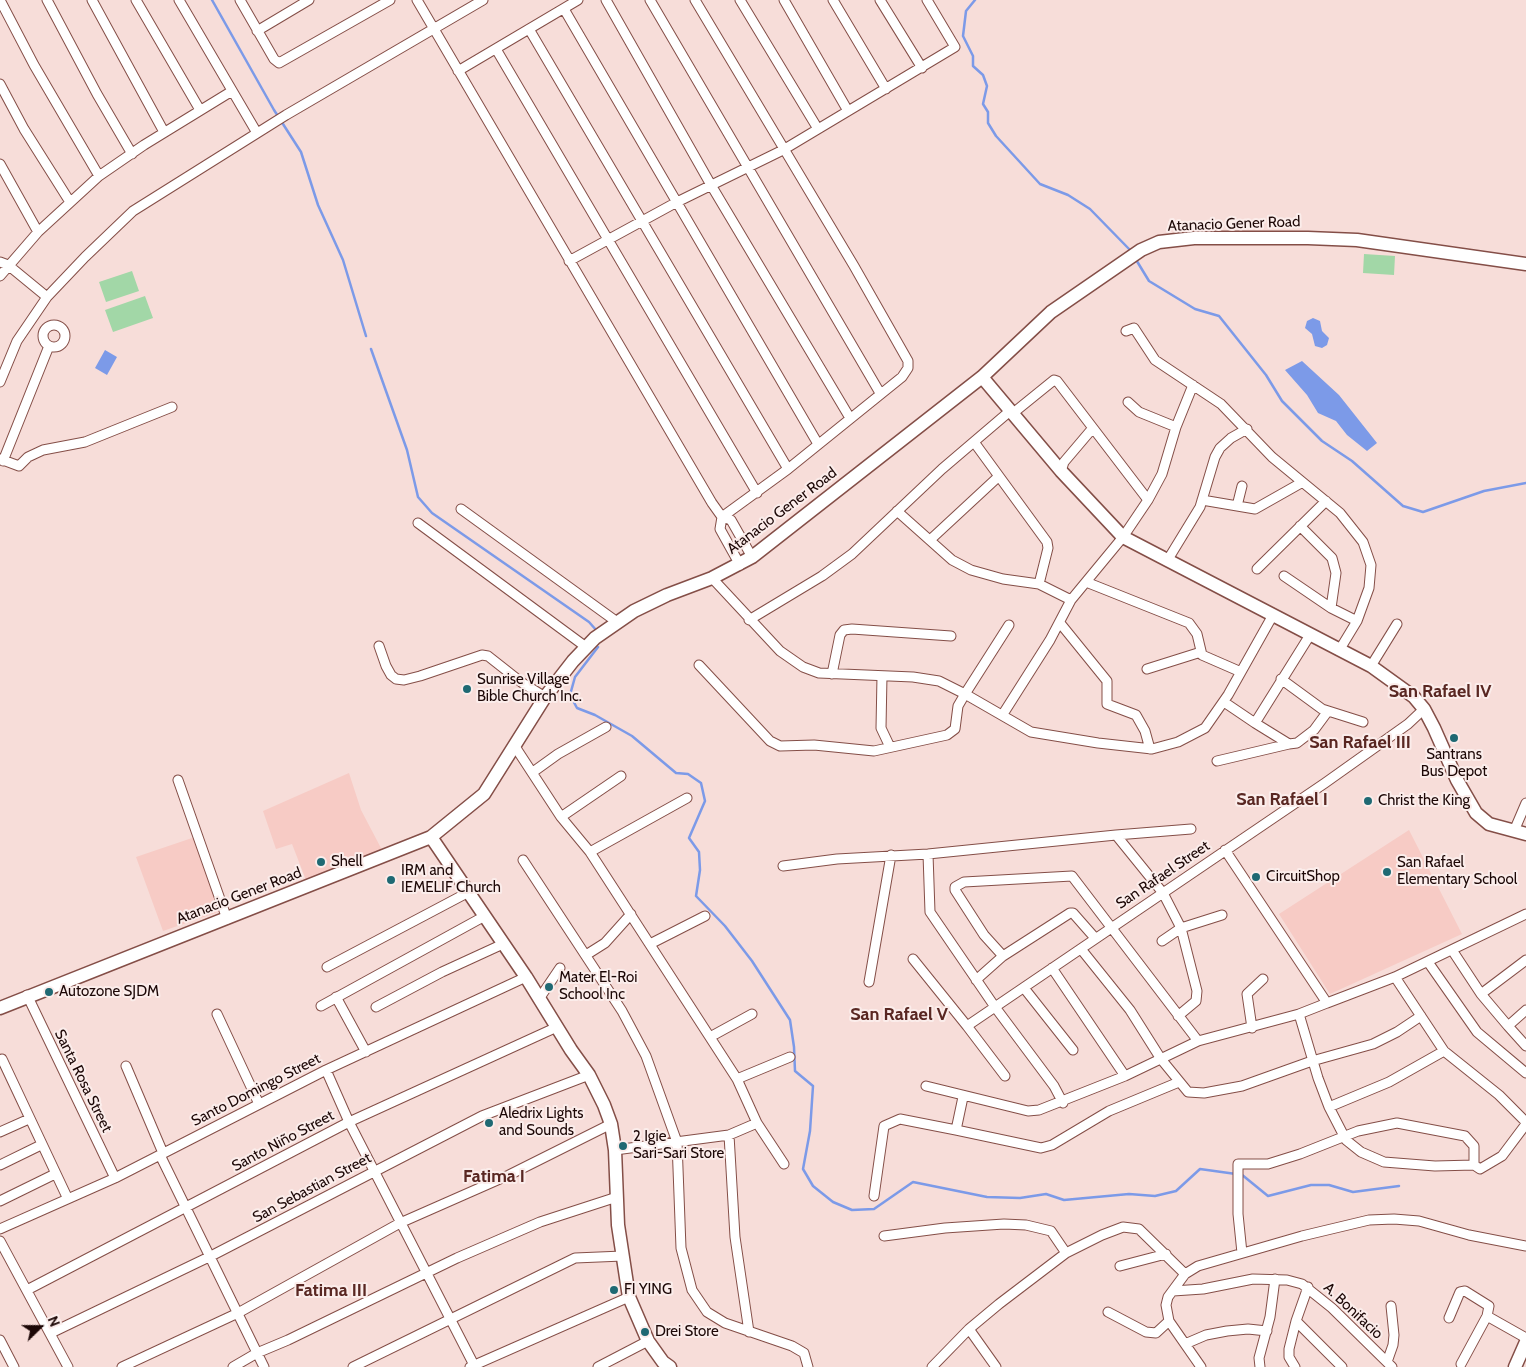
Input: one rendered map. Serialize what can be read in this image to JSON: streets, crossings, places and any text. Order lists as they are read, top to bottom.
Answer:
{
  "streets": {
    "main road": ["Atanacio Gener Road"],
    "street": [
      "San Rafael Street",
      "Santa Rosa Street",
      "Santo Domingo Street",
      "Santo Niño Street",
      "San Sebastian Street",
      "A. Bonifacio"
    ]
  },
  "crossings": [
    ["Atanacio Gener Road", "Santa Rosa Street"],
    ["Santa Rosa Street", "Santo Domingo Street"]
  ],
  "districts": [
    "San Rafael IV",
    "San Rafael III",
    "San Rafael I",
    "San Rafael V",
    "Fatima I",
    "Fatima III"
  ],
  "places": [
    "Sunrise Village Bible Church Inc.",
    "Santrans Bus Depot",
    "Christ the King",
    "Shell",
    "San Rafael Elementary School",
    "CircuitShop",
    "IRM and IEMELIF Church",
    "Mater El-Roi School Inc",
    "Autozone SJDM",
    "Aledrix Lights and Sounds",
    "2 Igie Sari-Sari Store",
    "FI YING",
    "Drei Store"
  ],
  "north": "right"
}
